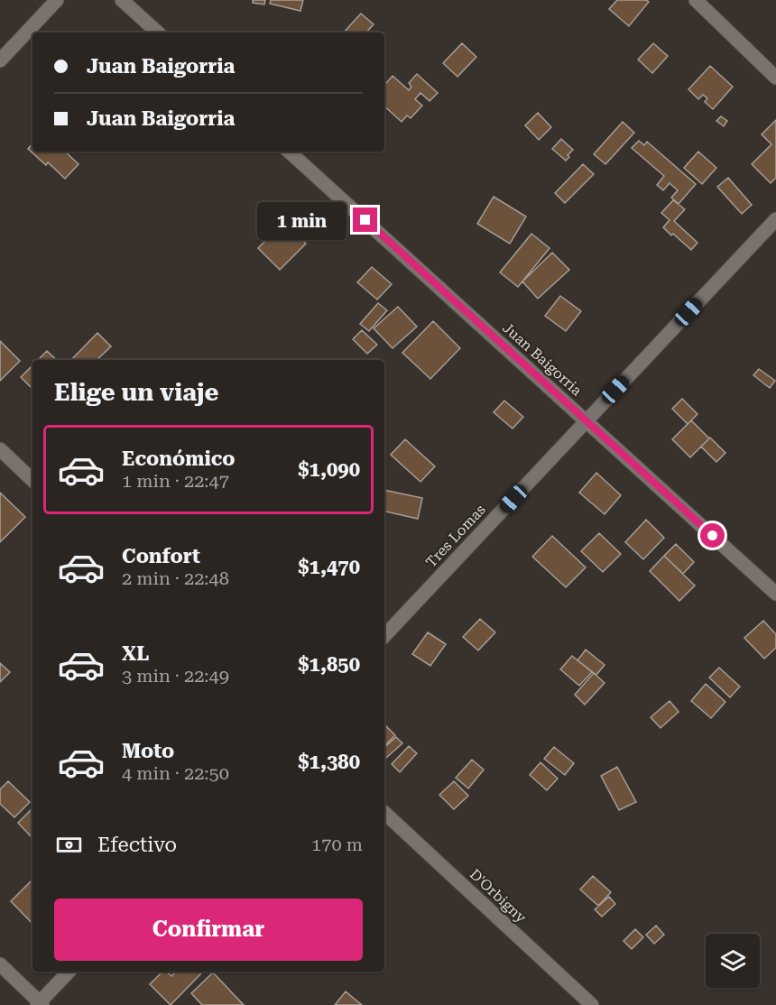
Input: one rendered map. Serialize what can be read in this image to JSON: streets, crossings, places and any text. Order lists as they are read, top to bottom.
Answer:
{
  "streets": {
    "street": ["Juan Baigorria", "Tres Lomas", "D'Orbigny"]
  },
  "crossings": [
    ["Juan Baigorria", "Tres Lomas"]
  ],
  "page": {
    "banner": ["Juan Baigorria", "Juan Baigorria"],
    "bubble": "1 min",
    "heading": "Elige un viaje",
    "list": [
      {
        "name": "Económico",
        "note": "1 min · 22:47",
        "value": "$1,090"
      },
      {
        "name": "Confort",
        "note": "2 min · 22:48",
        "value": "$1,470"
      },
      {
        "name": "XL",
        "note": "3 min · 22:49",
        "value": "$1,850"
      },
      {
        "name": "Moto",
        "note": "4 min · 22:50",
        "value": "$1,380"
      }
    ],
    "pay": ["Efectivo", "170 m"],
    "buttons": "Confirmar"
  }
}
